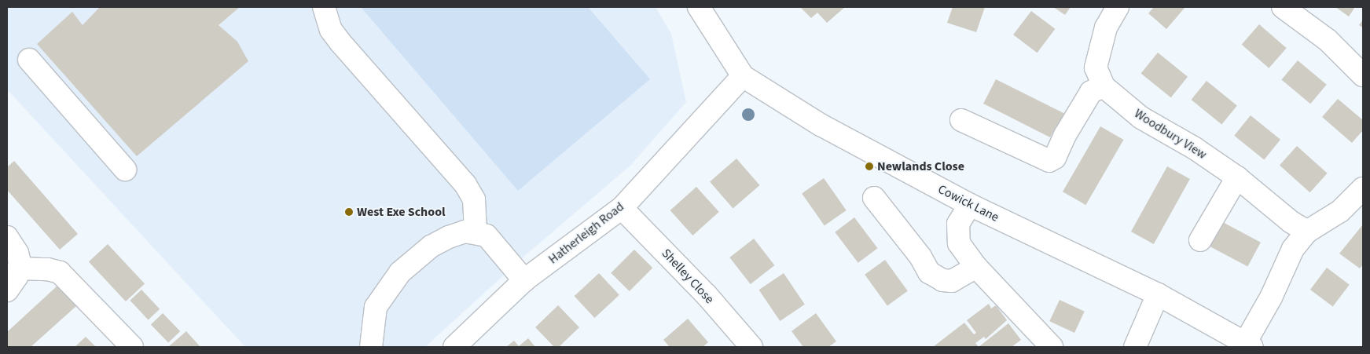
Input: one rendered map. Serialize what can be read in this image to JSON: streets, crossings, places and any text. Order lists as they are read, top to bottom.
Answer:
{
  "streets": {
    "street": [
      "Woodbury View",
      "Cowick Lane",
      "Hatherleigh Road",
      "Shelley Close"
    ]
  },
  "crossings": [
    ["Cowick Lane", "Hatherleigh Road"],
    ["Hatherleigh Road", "Shelley Close"]
  ],
  "places": ["Newlands Close", "West Exe School"]
}
